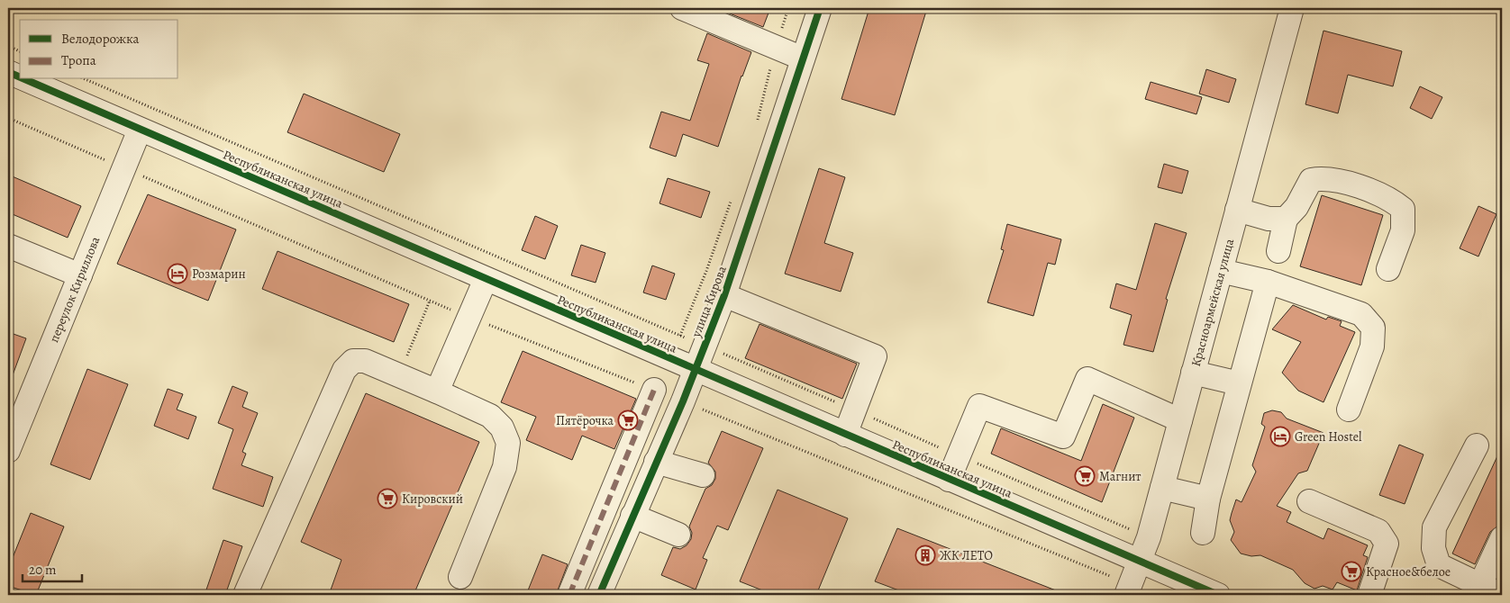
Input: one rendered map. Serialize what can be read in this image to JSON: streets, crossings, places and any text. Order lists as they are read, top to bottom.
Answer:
{
  "streets": {
    "street": [
      "Республиканская улица",
      "переулок Кириллова",
      "улица Кирова",
      "Красноармейская улица"
    ]
  },
  "crossings": [
    ["Республиканская улица", "переулок Кириллова"],
    ["Республиканская улица", "улица Кирова"],
    ["Республиканская улица", "Красноармейская улица"]
  ],
  "places": {
    "hotel": ["Розмарин", "Green Hostel"],
    "supermarket": [
      "Пятёрочка",
      "Магнит",
      "Кировский",
      "Красное&белое"
    ],
    "building": ["ЖК ЛЕТО"]
  },
  "legend": ["Велодорожка", "Тропа"],
  "scale_bar": "20 m"
}
